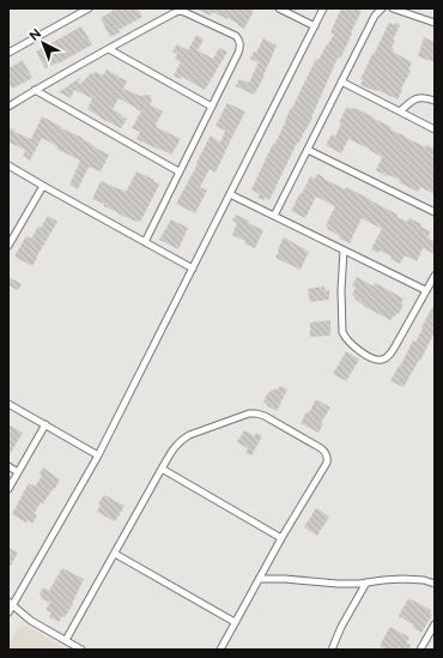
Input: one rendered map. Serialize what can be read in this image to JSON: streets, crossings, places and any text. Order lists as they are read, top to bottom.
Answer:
{
  "north": "top left"
}
